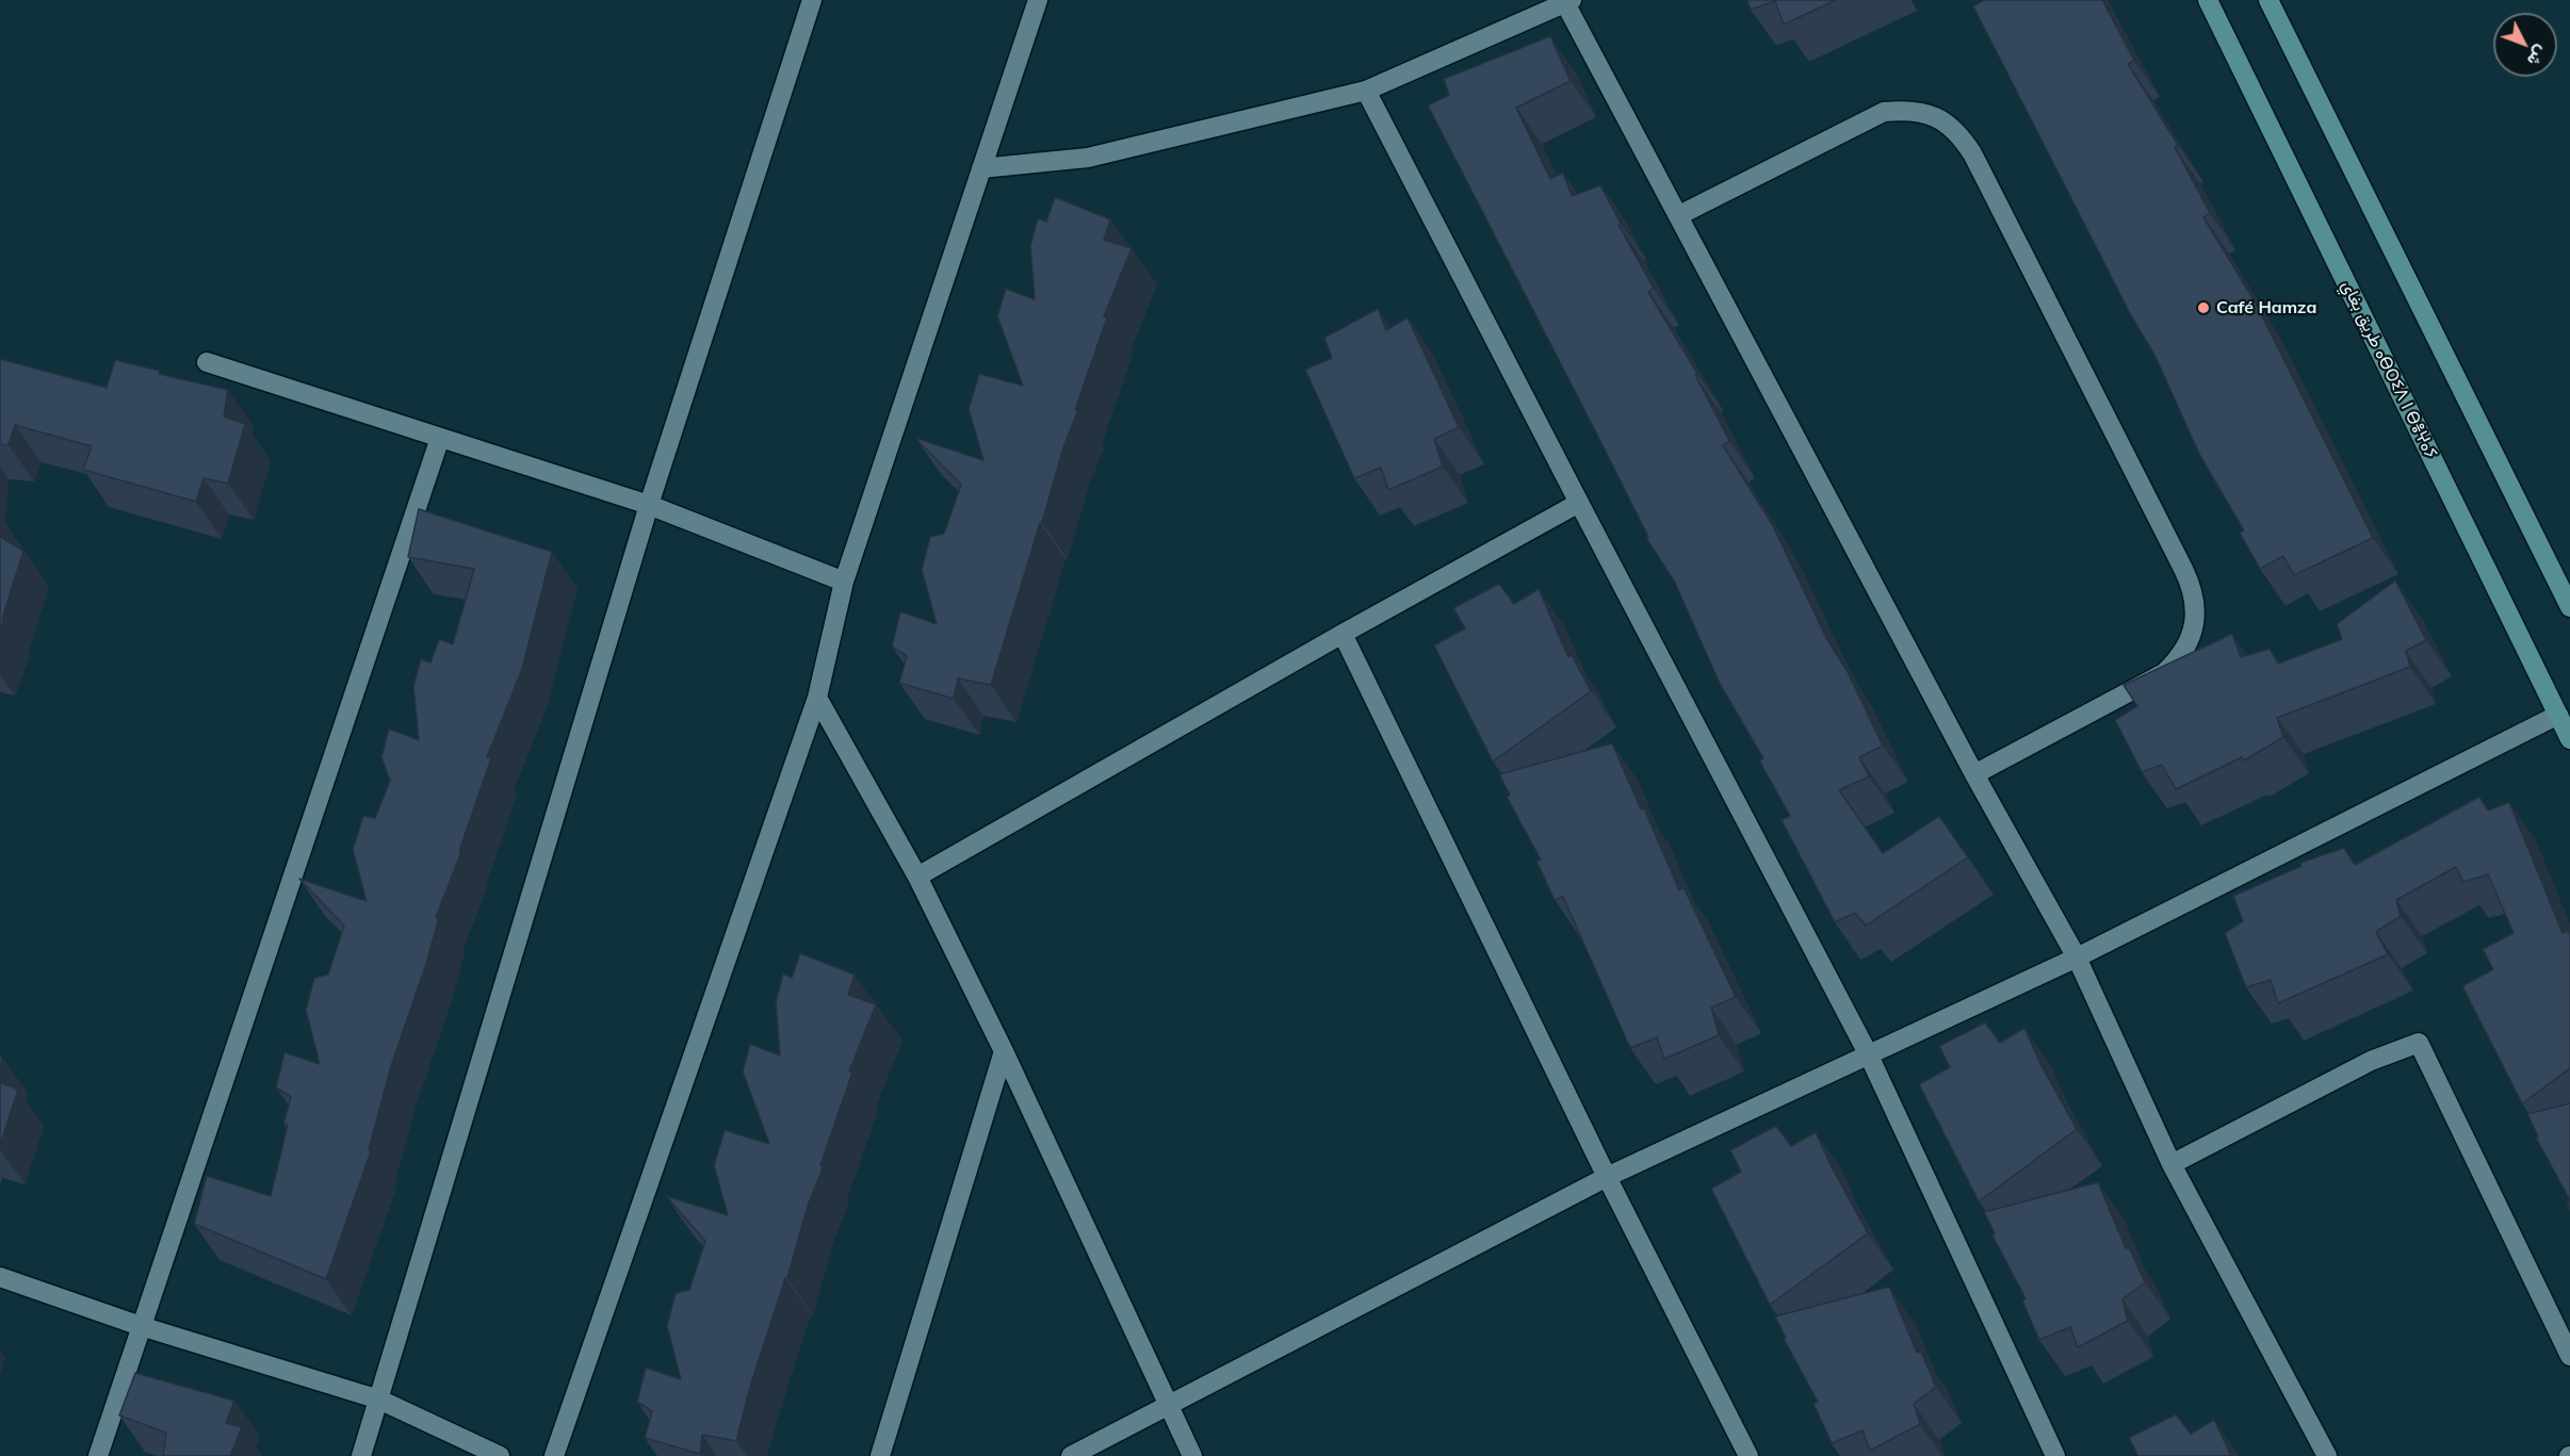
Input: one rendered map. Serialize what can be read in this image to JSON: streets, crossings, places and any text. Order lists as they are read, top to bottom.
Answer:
{
  "streets": {
    "main road": ["طريق بغاي ⴰⴱⵔⵉⴷ ⵏ ⴱⴻⵖⴰⵢ"]
  },
  "places": ["Café Hamza"],
  "north": "bottom right"
}
